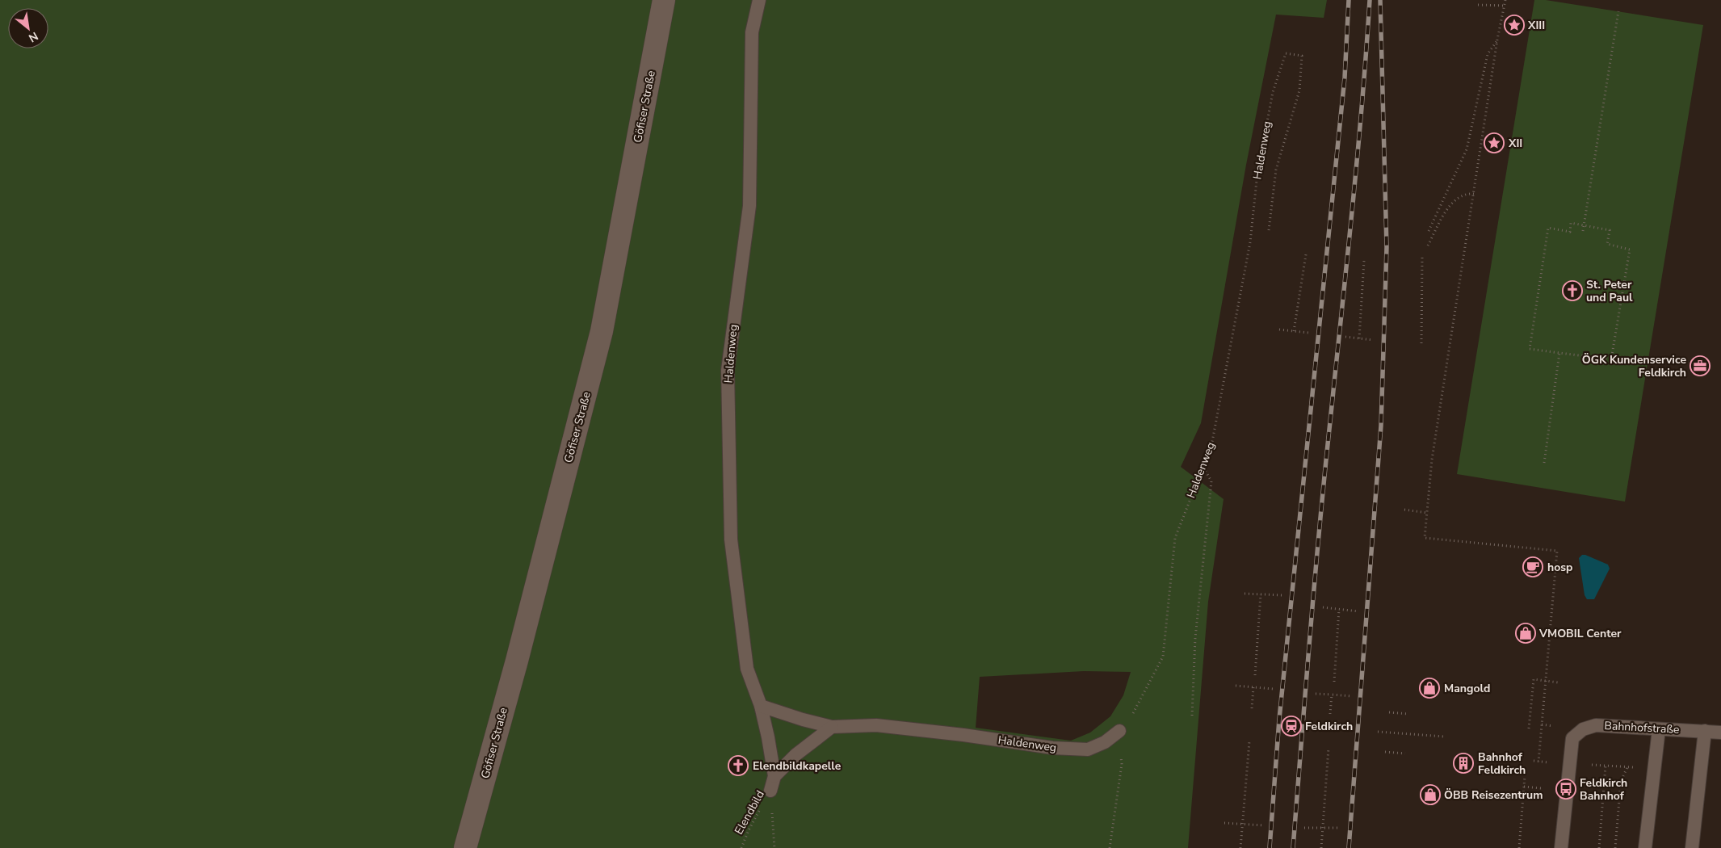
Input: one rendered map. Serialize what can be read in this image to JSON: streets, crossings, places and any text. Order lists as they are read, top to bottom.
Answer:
{
  "streets": {
    "main road": ["Göfiser Straße"],
    "lane": ["Haldenweg", "Bahnhofstraße"],
    "path": ["Elendbild"]
  },
  "crossings": [
    ["Haldenweg", "Elendbild"]
  ],
  "places": {
    "place": ["XIII", "XII"],
    "church": ["St. Peter und Paul", "Elendbildkapelle"],
    "office": ["ÖGK Kundenservice Feldkirch"],
    "cafe": ["hosp"],
    "shop": ["VMOBIL Center", "Mangold", "ÖBB Reisezentrum"],
    "station": ["Feldkirch"],
    "building": ["Bahnhof Feldkirch"],
    "bus stop": ["Feldkirch Bahnhof"]
  },
  "north": "bottom right"
}
